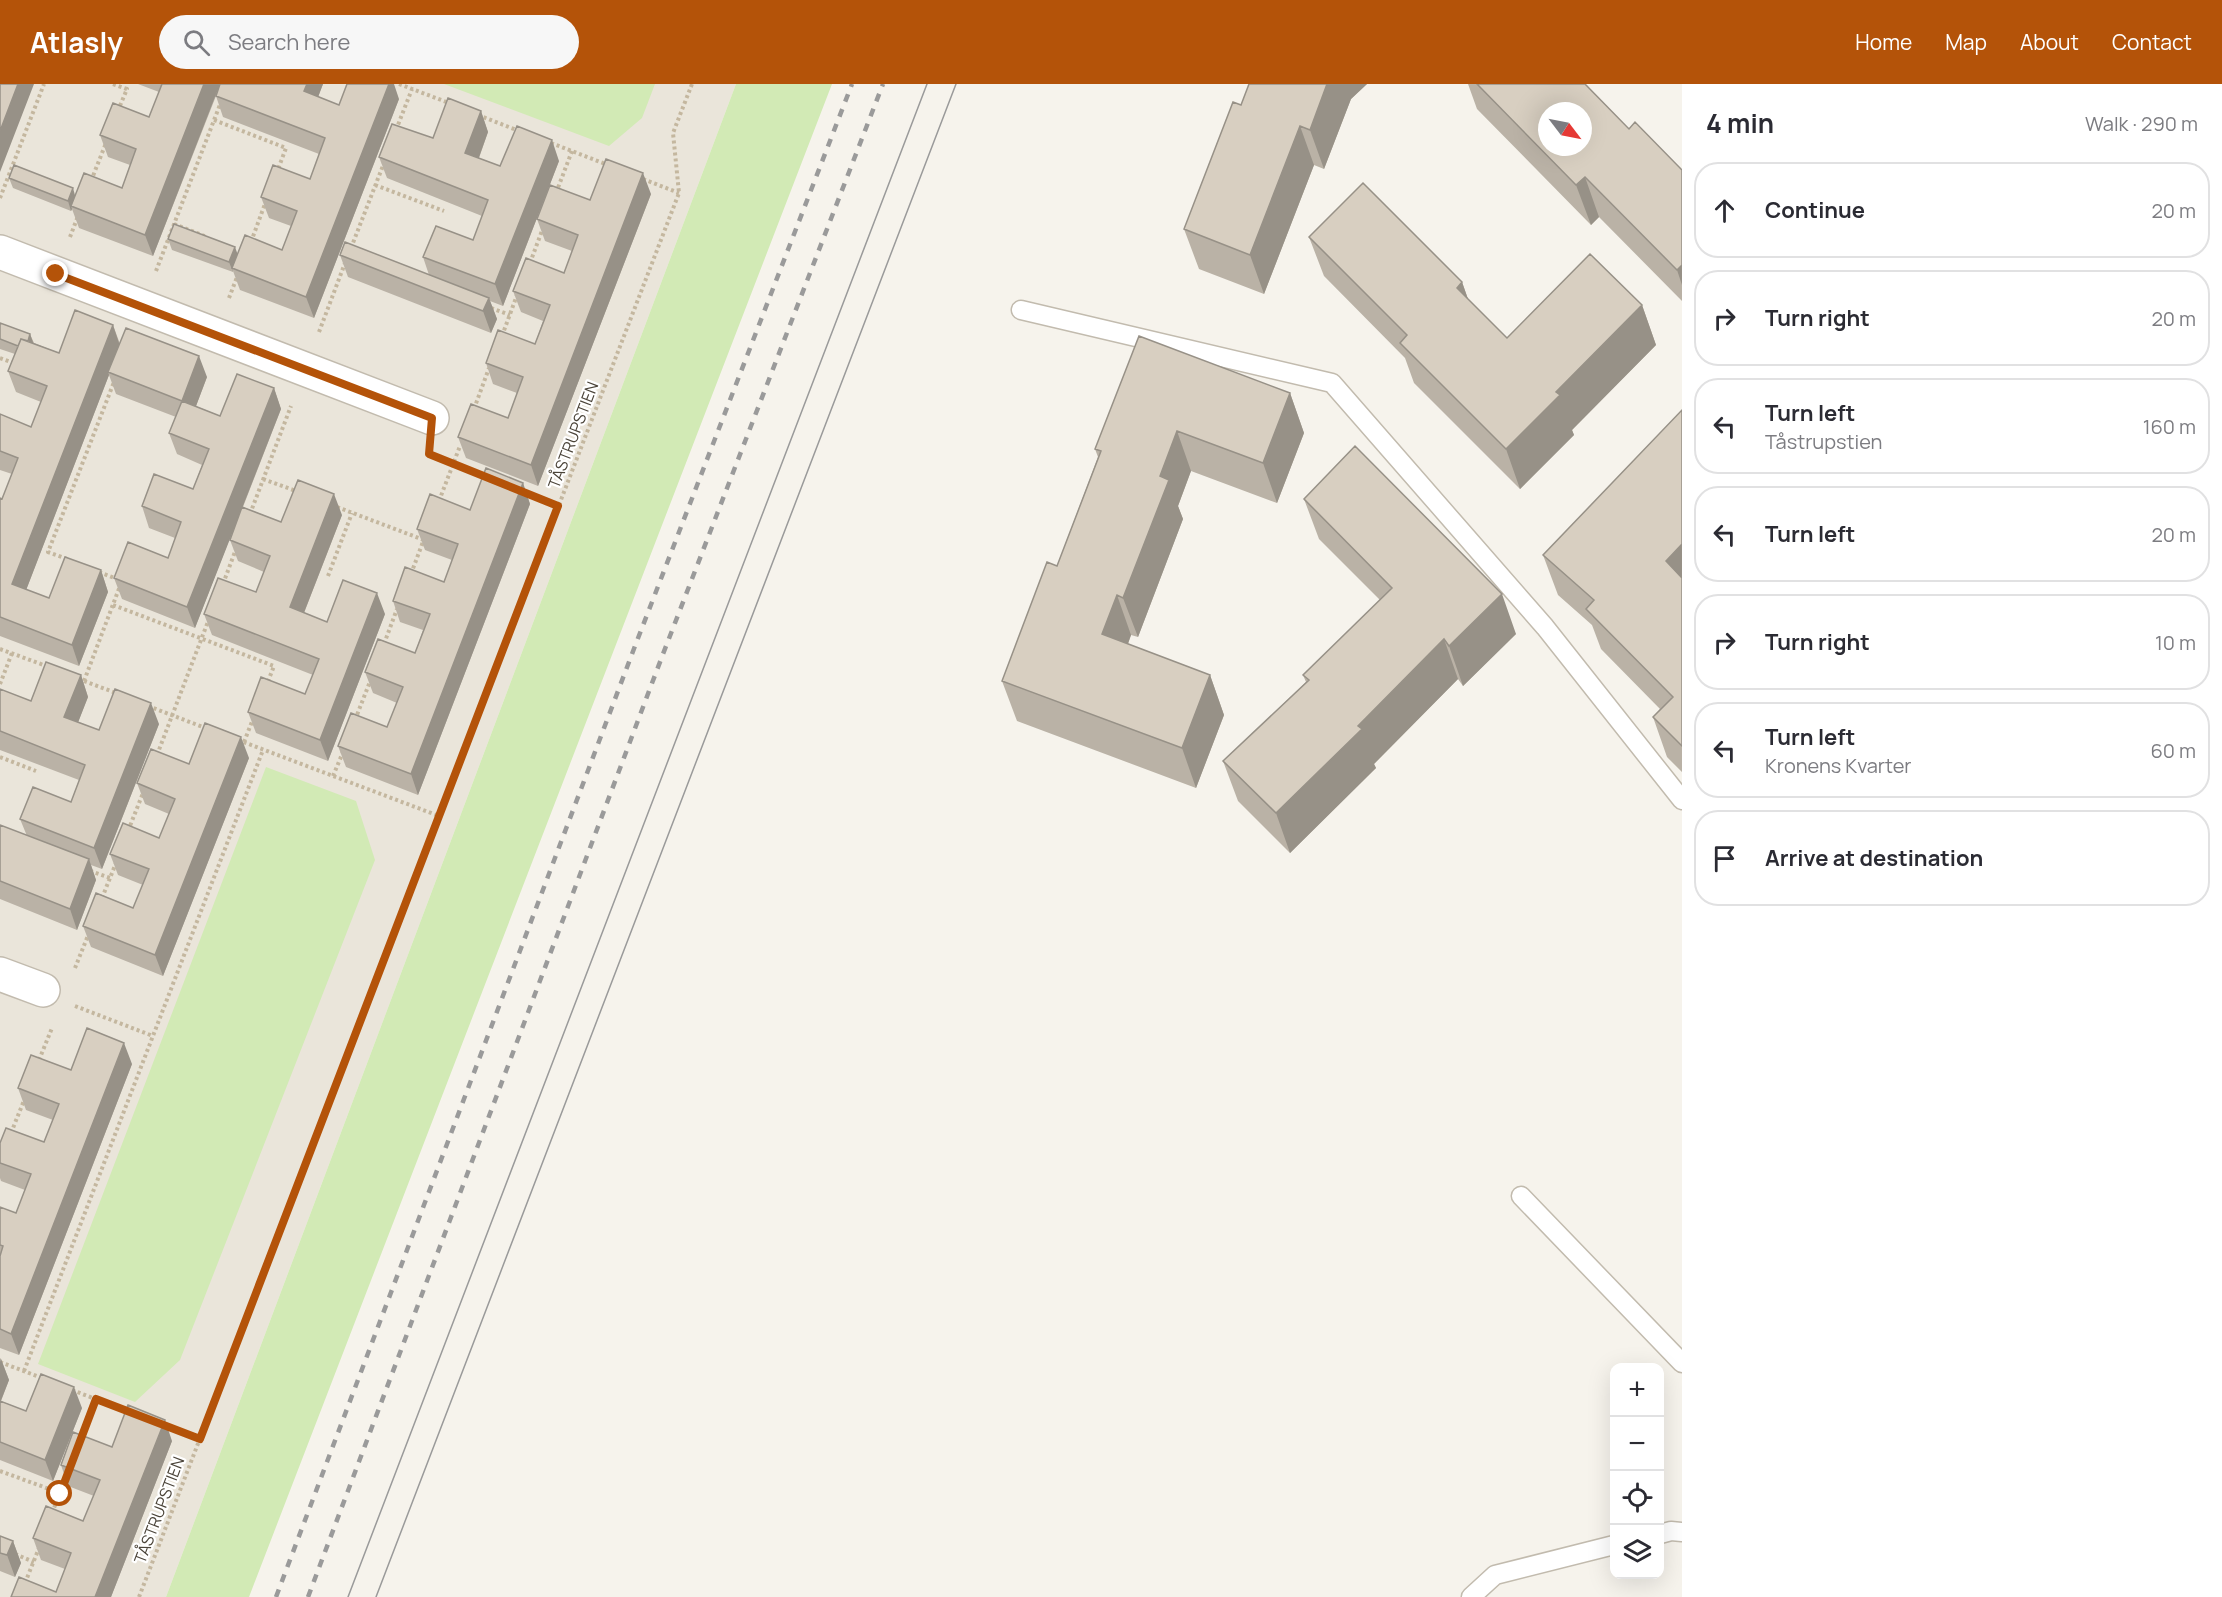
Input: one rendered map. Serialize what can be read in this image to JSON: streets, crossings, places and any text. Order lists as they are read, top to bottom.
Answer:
{
  "streets": {
    "path": ["TÅSTRUPSTIEN"]
  },
  "north": "bottom right",
  "page": {
    "header": "Atlasly",
    "search": "Search here",
    "nav": [
      "Home",
      "Map",
      "About",
      "Contact"
    ],
    "heading": ["4 min", "Walk · 290 m"],
    "list": [
      ["Continue", "20 m"],
      ["Turn right", "20 m"],
      ["Turn left", "Tåstrupstien", "160 m"],
      ["Turn left", "20 m"],
      ["Turn right", "10 m"],
      ["Turn left", "Kronens Kvarter", "60 m"],
      "Arrive at destination"
    ],
    "map_buttons": ["+", "−"]
  }
}
